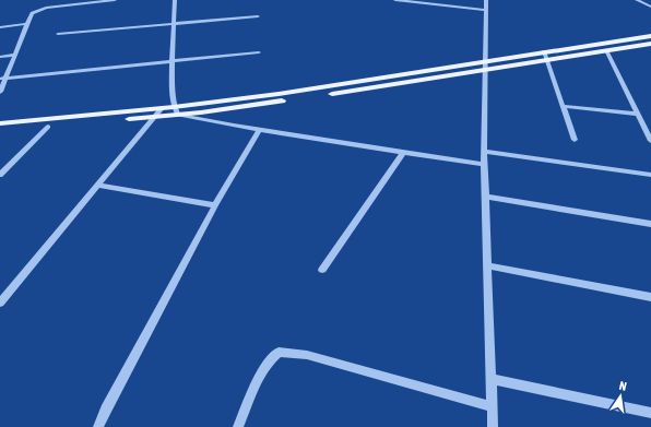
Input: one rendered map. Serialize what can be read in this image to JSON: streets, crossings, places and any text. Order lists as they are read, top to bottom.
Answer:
{
  "north": "top"
}
